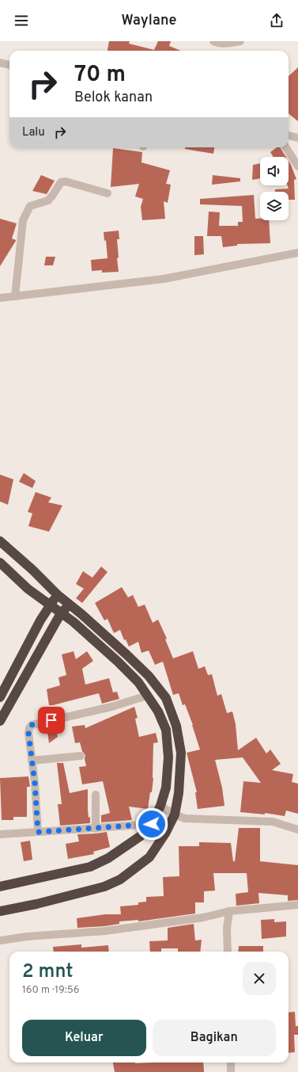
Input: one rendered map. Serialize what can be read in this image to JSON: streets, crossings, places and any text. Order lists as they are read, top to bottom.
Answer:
{
  "page": {
    "header": "Waylane",
    "turn": ["70 m", "Belok kanan"],
    "then": "Lalu",
    "heading": ["2 mnt", "160 m · 19:56"],
    "buttons": ["Keluar", "Bagikan"]
  }
}
